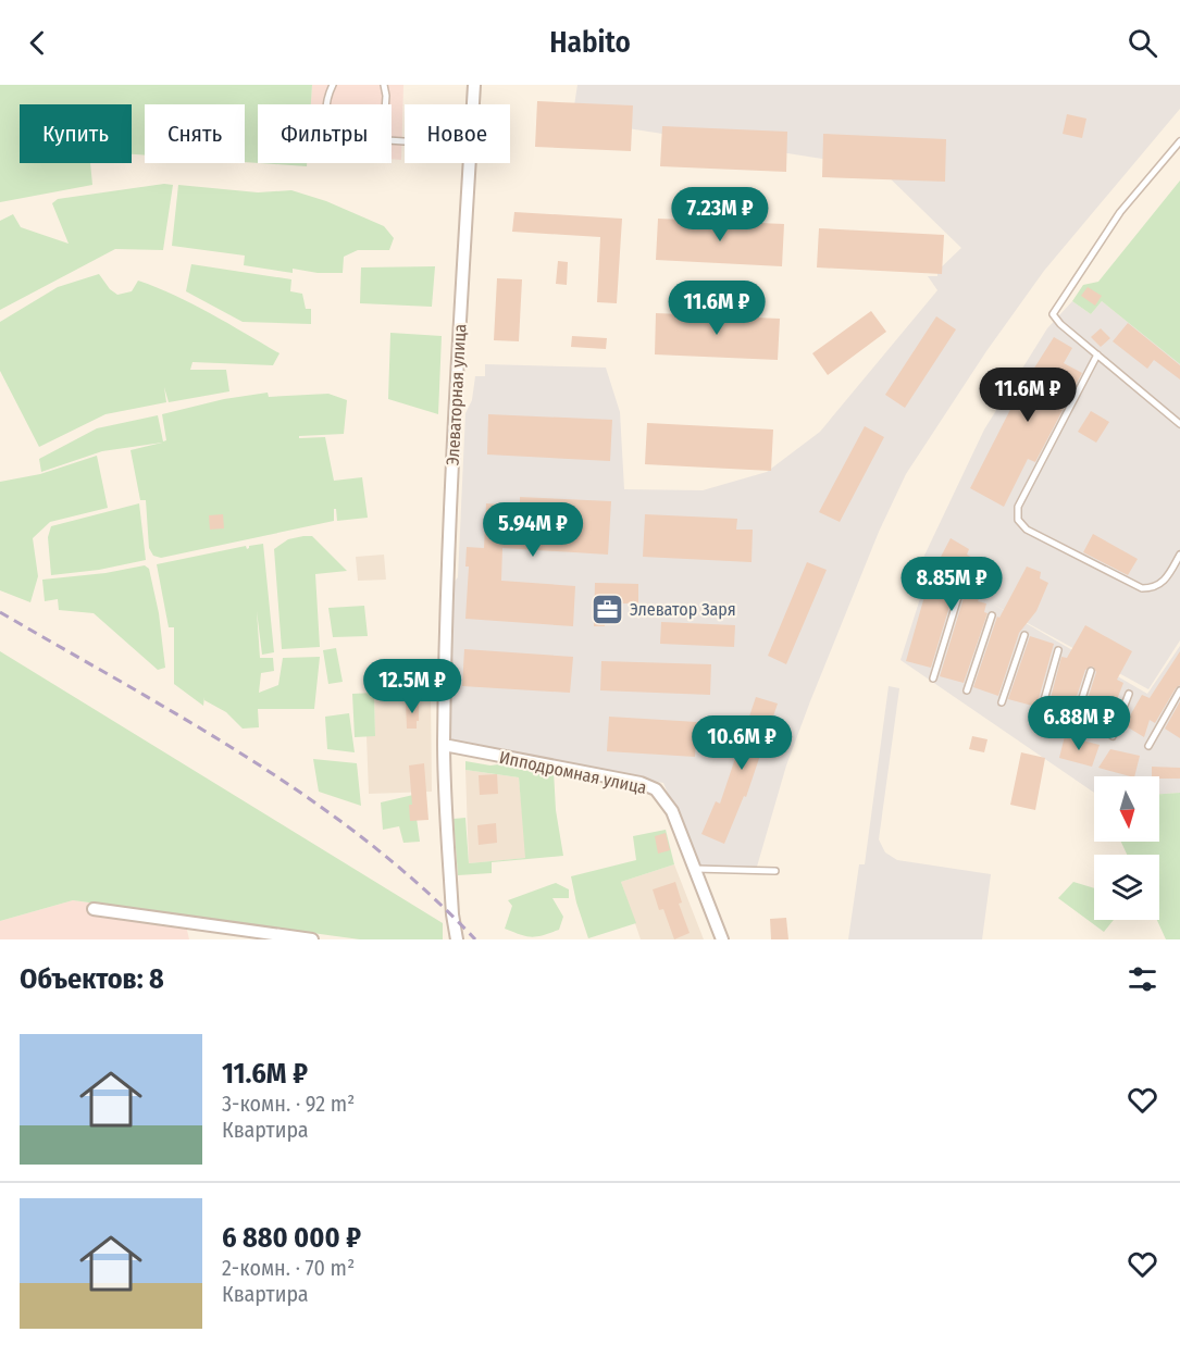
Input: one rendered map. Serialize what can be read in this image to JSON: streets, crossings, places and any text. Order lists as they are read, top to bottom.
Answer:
{
  "streets": {
    "street": ["Элеваторная улица", "Ипподромная улица"]
  },
  "crossings": [
    ["Элеваторная улица", "Ипподромная улица"]
  ],
  "places": {
    "office": ["Элеватор Заря"]
  },
  "north": "bottom",
  "page": {
    "header": "Habito",
    "chip": [
      "Купить",
      "Снять",
      "Фильтры",
      "Новое"
    ],
    "price": [
      "7.23M ₽",
      "11.6M ₽",
      "11.6M ₽",
      "5.94M ₽",
      "8.85M ₽",
      "12.5M ₽",
      "6.88M ₽",
      "10.6M ₽"
    ],
    "heading": "Объектов: 8",
    "list": [
      {
        "name": "11.6M ₽",
        "note": "3-комн. · 92 m² · Квартира"
      },
      {
        "name": "6 880 000 ₽",
        "note": "2-комн. · 70 m² · Квартира"
      }
    ]
  }
}
